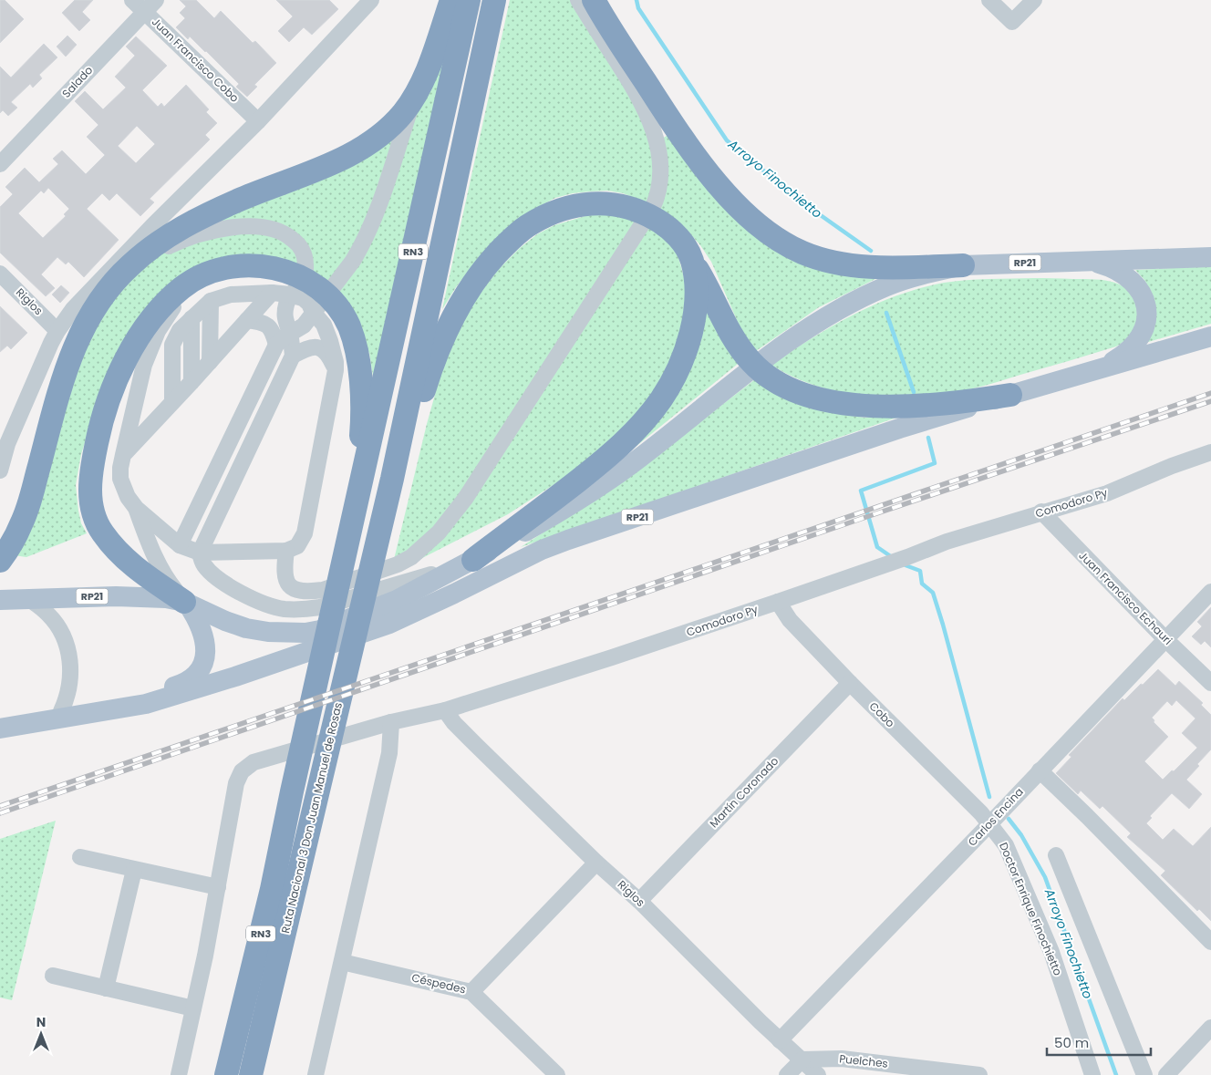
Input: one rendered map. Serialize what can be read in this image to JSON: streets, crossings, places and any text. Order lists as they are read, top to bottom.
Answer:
{
  "streets": {
    "highway": ["RN3", "Ruta Nacional 3 Don Juan Manuel de Rosas"],
    "main road": ["RP21"],
    "street": [
      "Juan Francisco Cobo",
      "Salado",
      "Riglos",
      "Comodoro Py",
      "Juan Francisco Echauri",
      "Cobo",
      "Martín Coronado",
      "Carlos Encina",
      "Doctor Enrique Finochietto",
      "Céspedes",
      "Puelches"
    ]
  },
  "crossings": [
    ["Juan Francisco Cobo", "Salado"],
    ["RN3", "Ruta Nacional 3 Don Juan Manuel de Rosas"],
    ["Riglos", "Comodoro Py"],
    ["Riglos", "Martín Coronado"],
    ["Riglos", "Carlos Encina"],
    ["Riglos", "Puelches"],
    ["Comodoro Py", "Juan Francisco Echauri"],
    ["Comodoro Py", "Cobo"],
    ["Juan Francisco Echauri", "Carlos Encina"],
    ["Cobo", "Martín Coronado"],
    ["Cobo", "Carlos Encina"],
    ["Cobo", "Doctor Enrique Finochietto"],
    ["Carlos Encina", "Doctor Enrique Finochietto"]
  ],
  "water": ["Arroyo Finochietto"],
  "scale_bar": "50 m",
  "north": "top"
}
